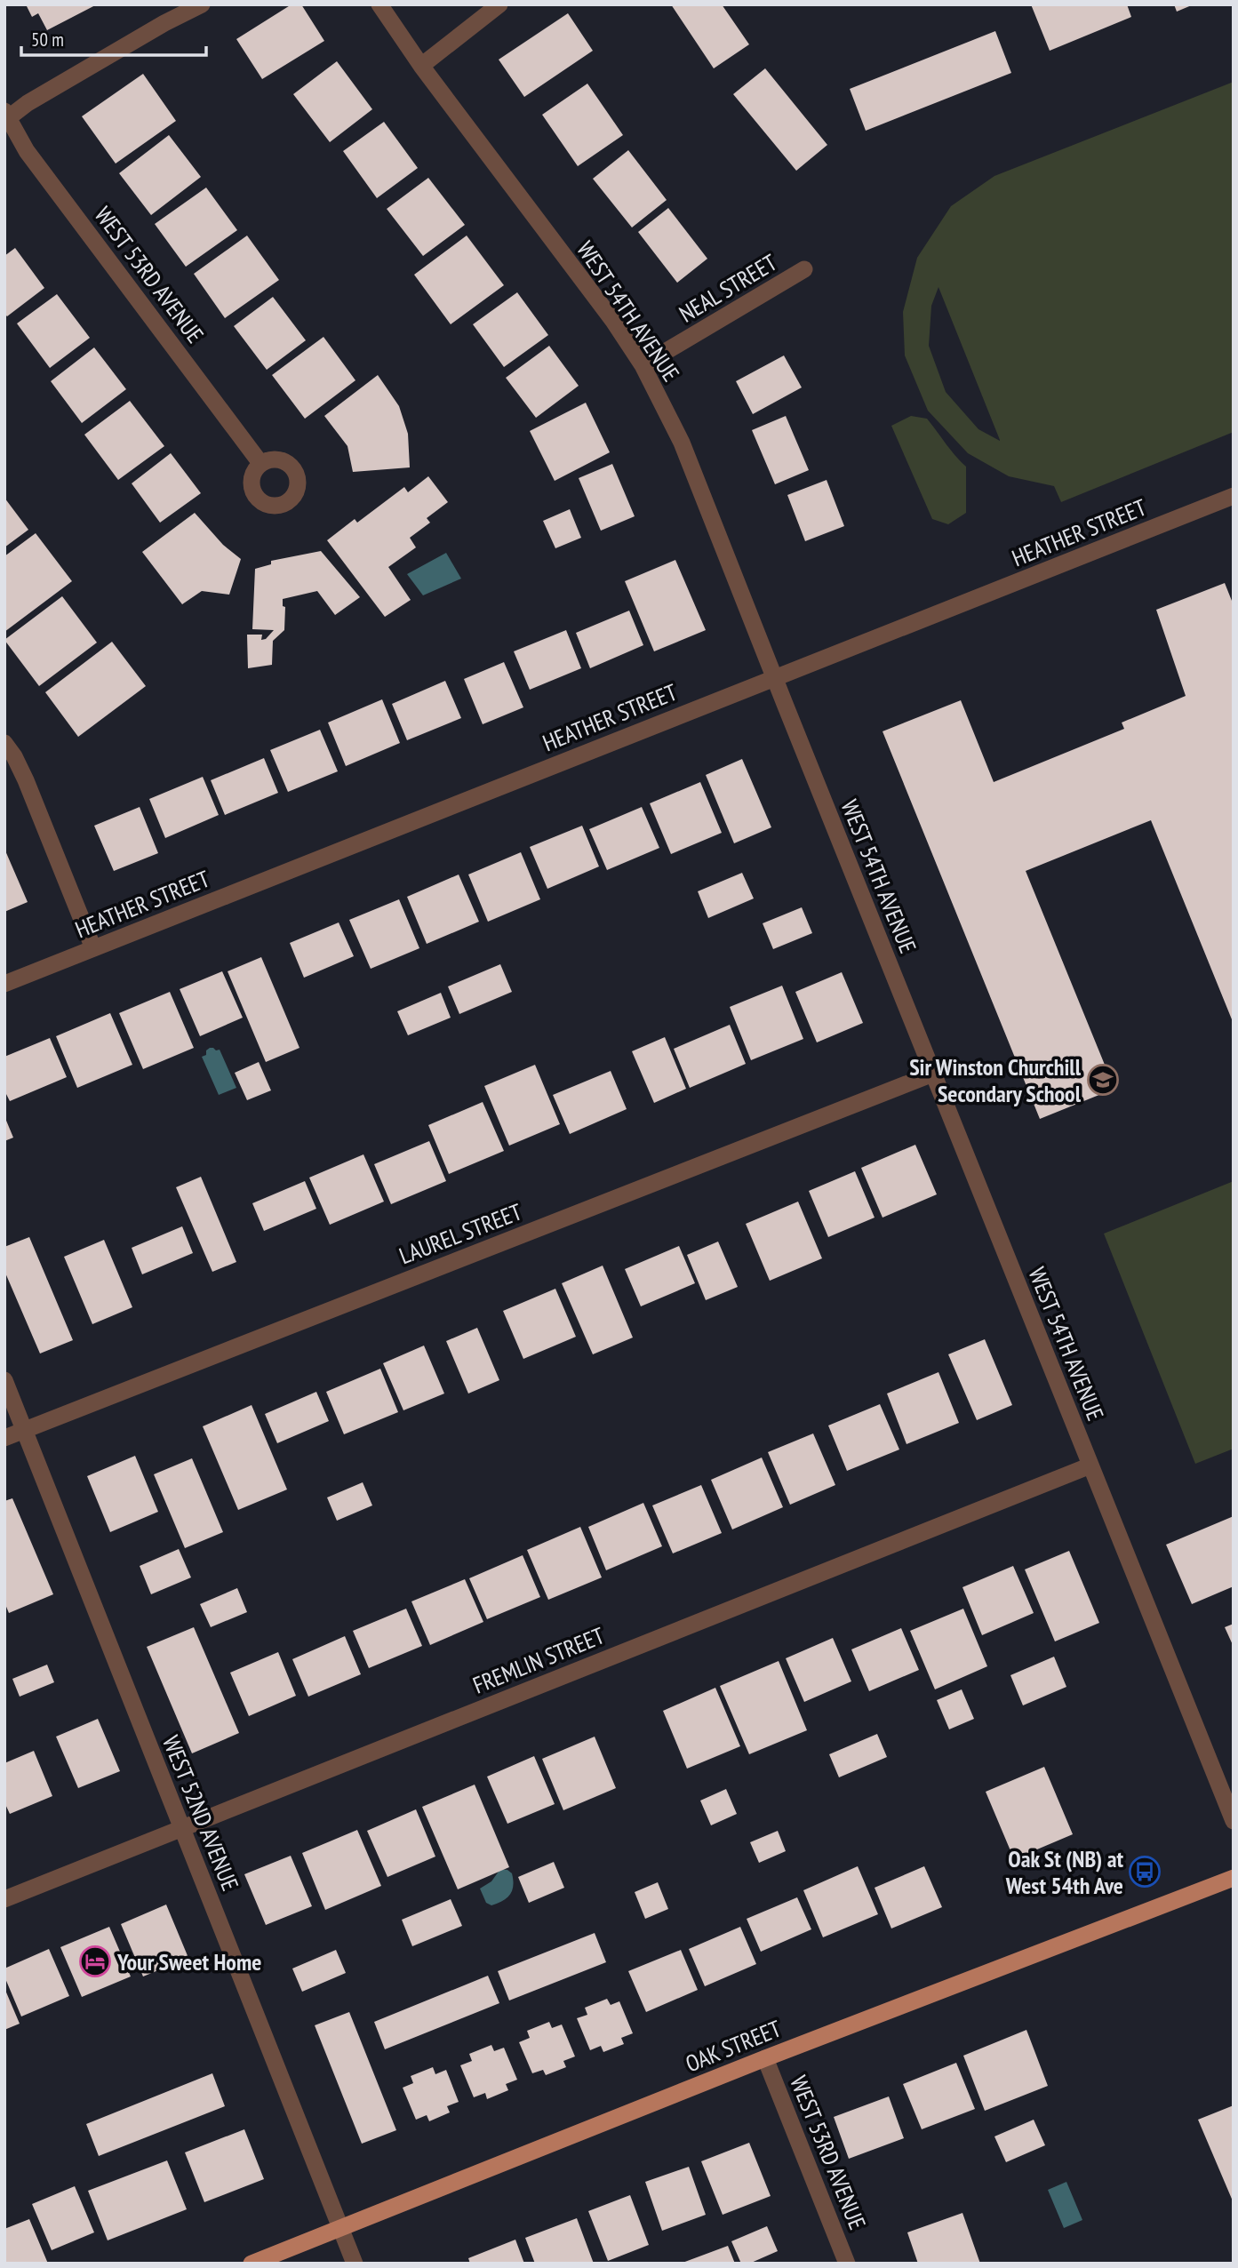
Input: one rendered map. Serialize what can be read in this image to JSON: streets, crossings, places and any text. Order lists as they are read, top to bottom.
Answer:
{
  "streets": {
    "main road": ["OAK STREET"],
    "street": [
      "WEST 53RD AVENUE",
      "NEAL STREET",
      "WEST 54TH AVENUE",
      "HEATHER STREET",
      "LAUREL STREET",
      "FREMLIN STREET",
      "WEST 52ND AVENUE"
    ]
  },
  "crossings": [
    ["WEST 53RD AVENUE", "OAK STREET"],
    ["NEAL STREET", "WEST 54TH AVENUE"],
    ["WEST 54TH AVENUE", "HEATHER STREET"],
    ["WEST 54TH AVENUE", "LAUREL STREET"],
    ["WEST 54TH AVENUE", "FREMLIN STREET"],
    ["LAUREL STREET", "WEST 52ND AVENUE"],
    ["FREMLIN STREET", "WEST 52ND AVENUE"],
    ["WEST 52ND AVENUE", "OAK STREET"]
  ],
  "places": {
    "school or university": ["Sir Winston Churchill Secondary School"],
    "bus stop": ["Oak St (NB) at West 54th Ave"],
    "hotel": ["Your Sweet Home"]
  },
  "scale_bar": "50 m"
}
